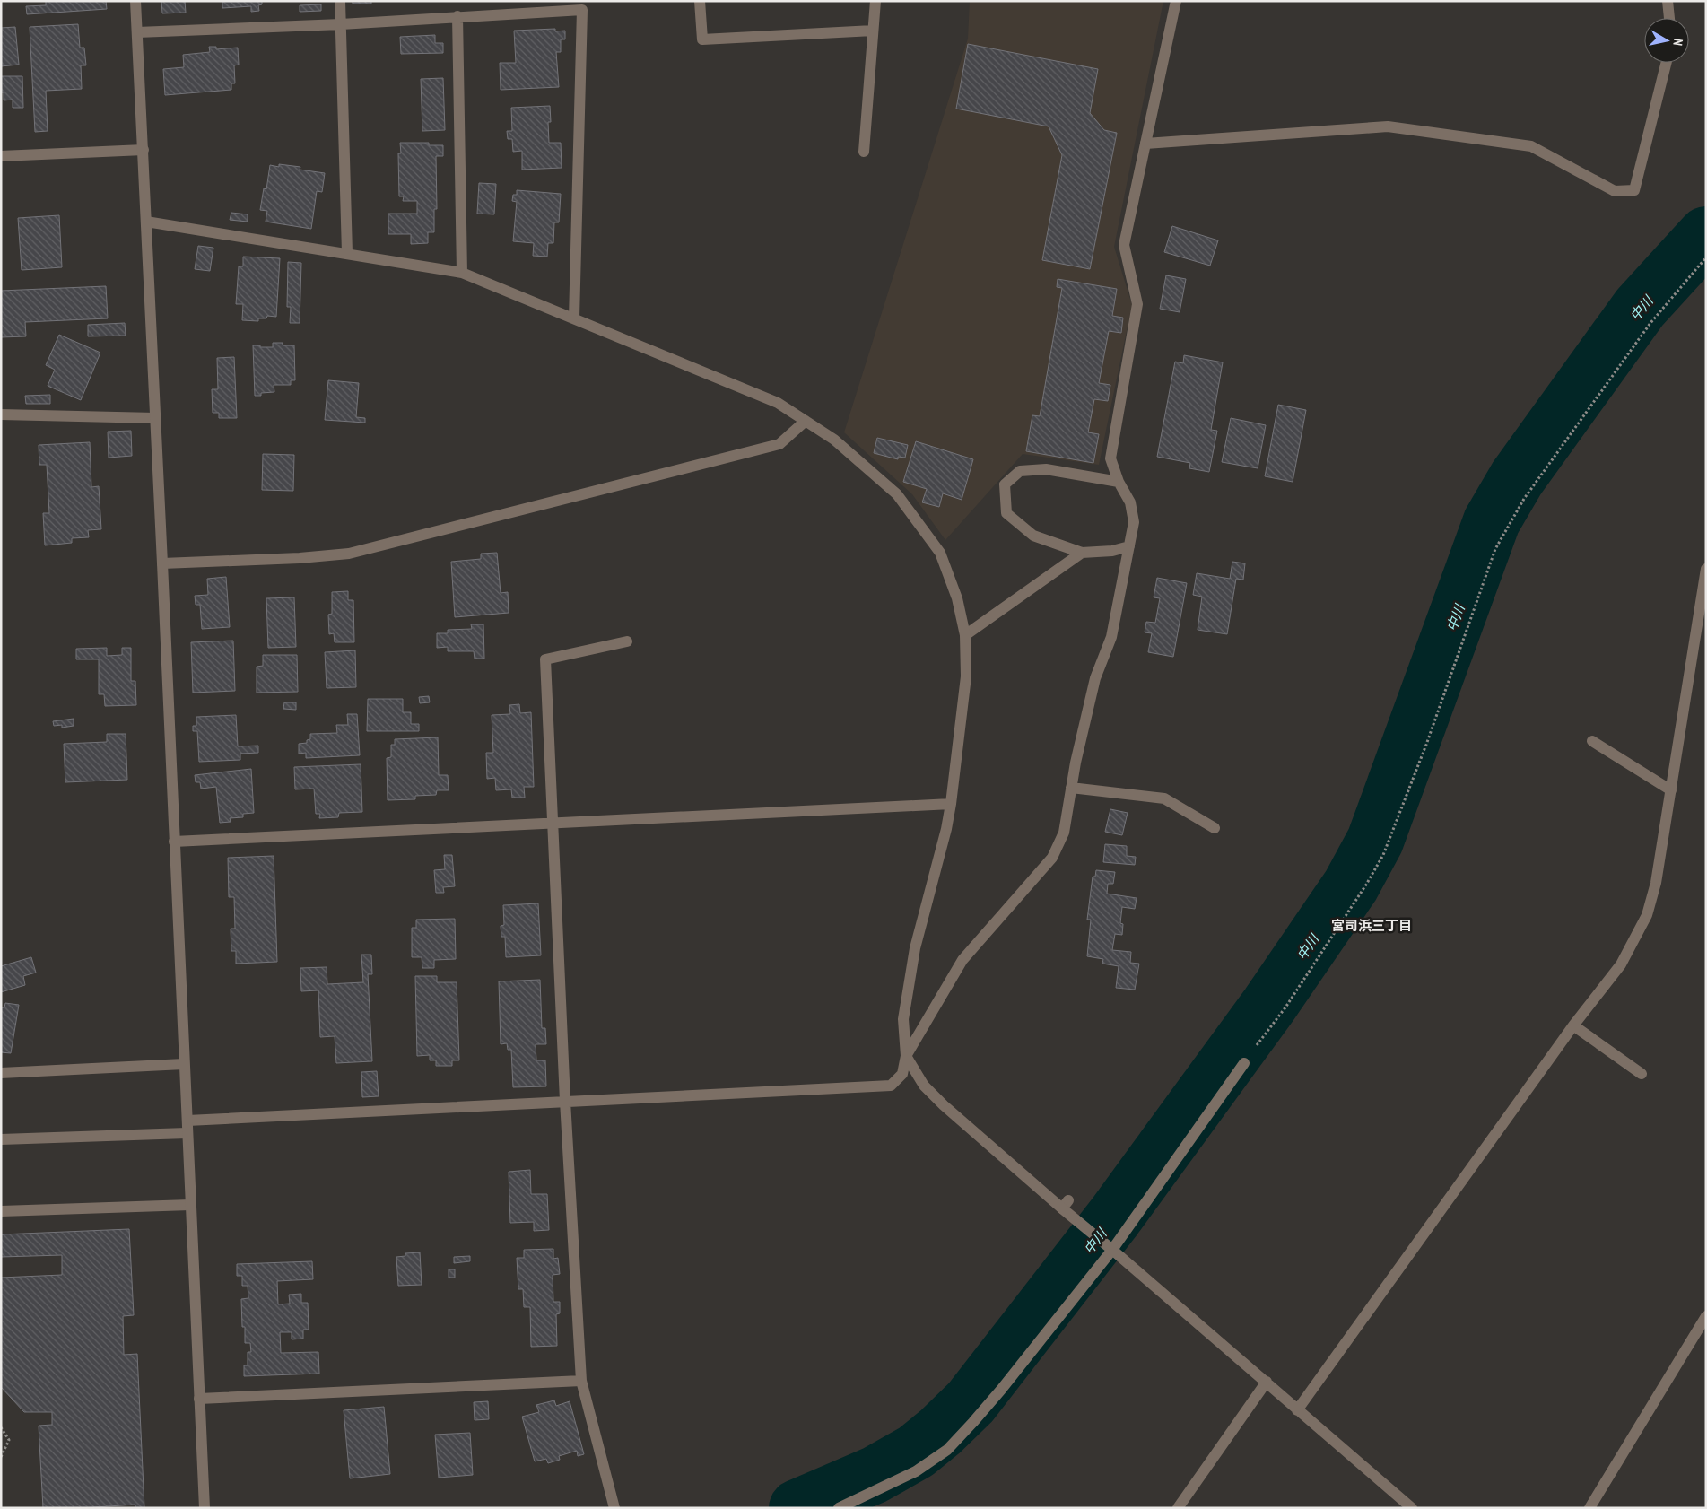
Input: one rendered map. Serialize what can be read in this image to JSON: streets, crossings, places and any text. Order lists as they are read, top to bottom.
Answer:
{
  "districts": ["宮司浜三丁目"],
  "water": ["中川"],
  "north": "right"
}
